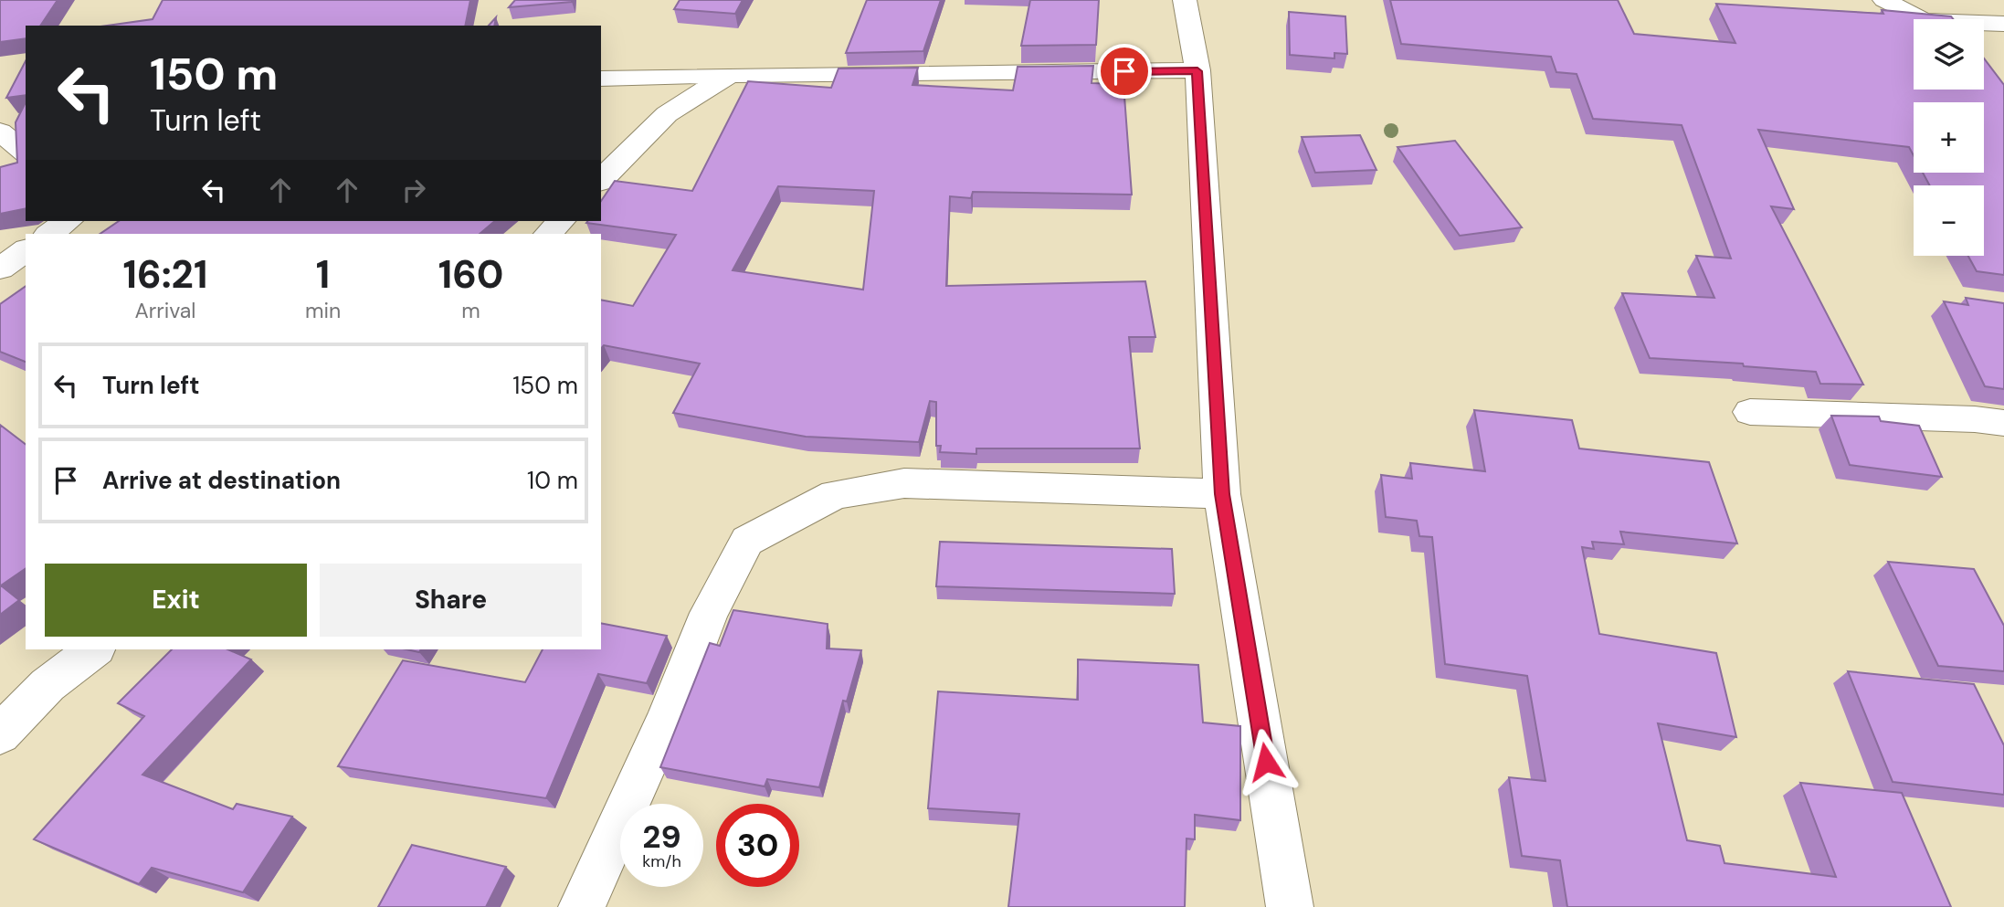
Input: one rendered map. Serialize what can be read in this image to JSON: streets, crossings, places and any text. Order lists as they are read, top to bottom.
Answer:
{
  "page": {
    "map_buttons": ["+", "−"],
    "turn": ["150 m", "Turn left"],
    "eta": [
      "16:21",
      "Arrival",
      "1",
      "min",
      "160",
      "m"
    ],
    "list": [
      {
        "name": "Turn left",
        "value": "150 m"
      },
      {
        "name": "Arrive at destination",
        "value": "10 m"
      }
    ],
    "buttons": ["Exit", "Share"],
    "speed": "29 km/h",
    "limit": "30"
  }
}
